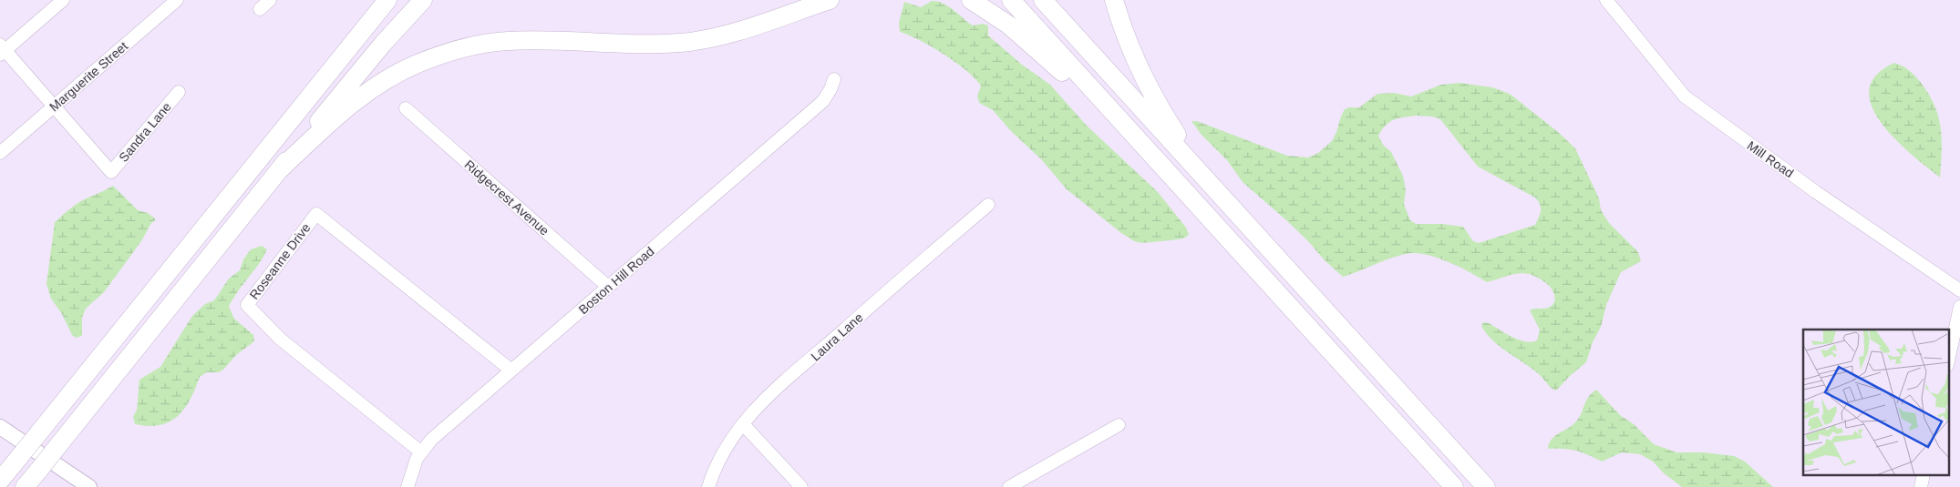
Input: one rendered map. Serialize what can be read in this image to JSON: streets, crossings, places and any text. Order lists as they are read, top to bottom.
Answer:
{
  "streets": {
    "street": [
      "Marguerite Street",
      "Sandra Lane",
      "Mill Road",
      "Ridgecrest Avenue",
      "Roseanne Drive",
      "Boston Hill Road",
      "Laura Lane"
    ]
  },
  "crossings": [
    ["Marguerite Street", "Sandra Lane"],
    ["Ridgecrest Avenue", "Boston Hill Road"],
    ["Roseanne Drive", "Boston Hill Road"]
  ]
}
